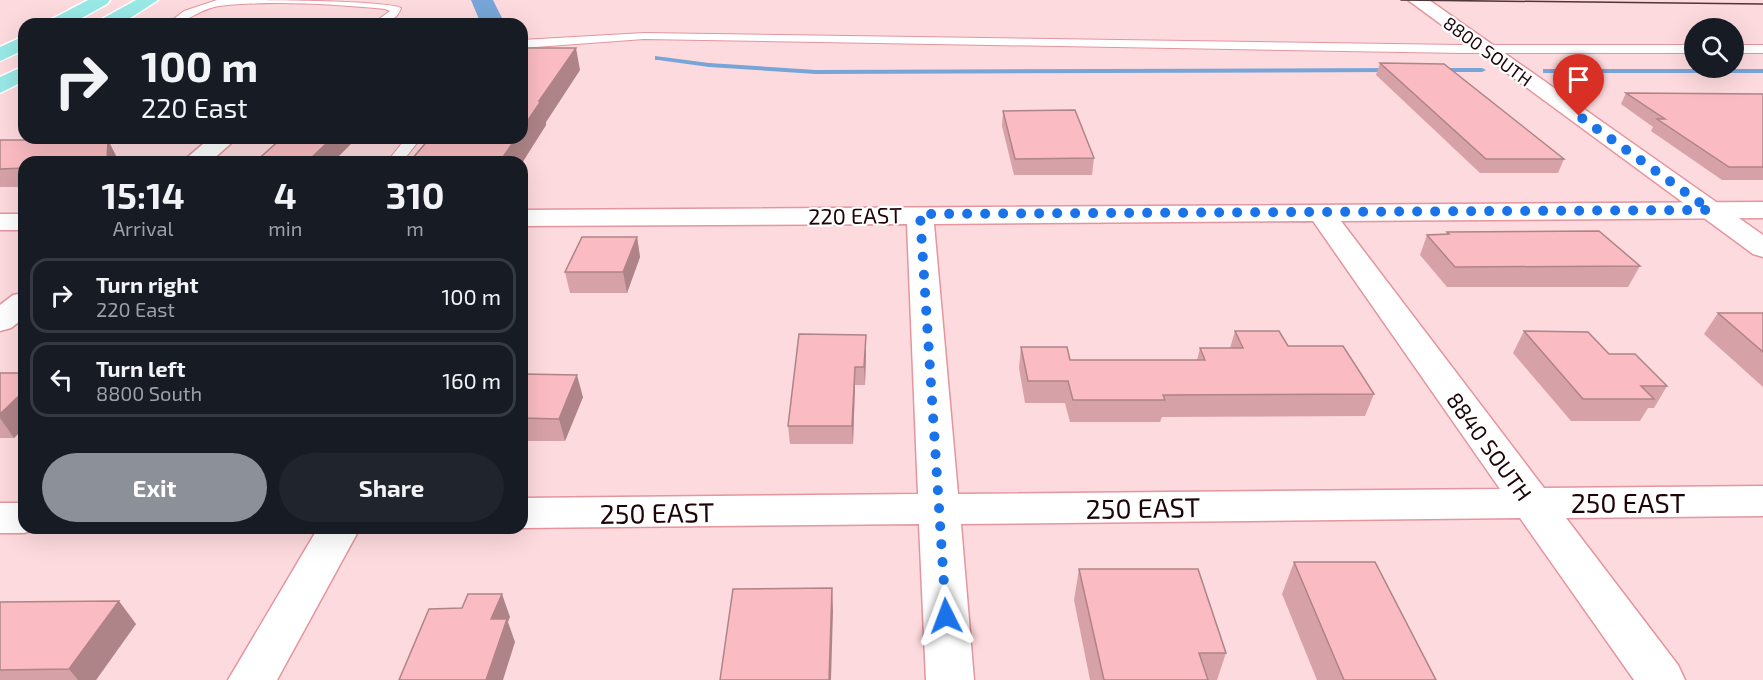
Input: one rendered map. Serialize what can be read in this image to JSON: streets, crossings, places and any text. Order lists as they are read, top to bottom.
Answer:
{
  "streets": {
    "street": [
      "8800 SOUTH",
      "220 EAST",
      "8840 SOUTH",
      "250 EAST"
    ]
  },
  "crossings": [
    ["8800 SOUTH", "220 EAST"],
    ["220 EAST", "8840 SOUTH"],
    ["8840 SOUTH", "250 EAST"]
  ],
  "page": {
    "turn": ["100 m", "220 East"],
    "eta": [
      "15:14",
      "Arrival",
      "4",
      "min",
      "310",
      "m"
    ],
    "list": [
      {
        "name": "Turn right",
        "note": "220 East",
        "value": "100 m"
      },
      {
        "name": "Turn left",
        "note": "8800 South",
        "value": "160 m"
      }
    ],
    "buttons": ["Exit", "Share"]
  }
}
